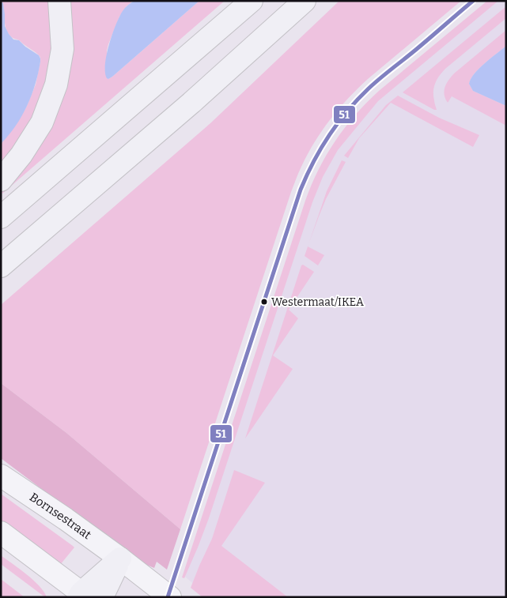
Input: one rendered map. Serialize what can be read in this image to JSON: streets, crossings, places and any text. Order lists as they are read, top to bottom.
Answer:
{
  "streets": {
    "main road": ["Bornsestraat"]
  },
  "places": ["Westermaat/IKEA"],
  "lines": ["transit line 51"]
}
